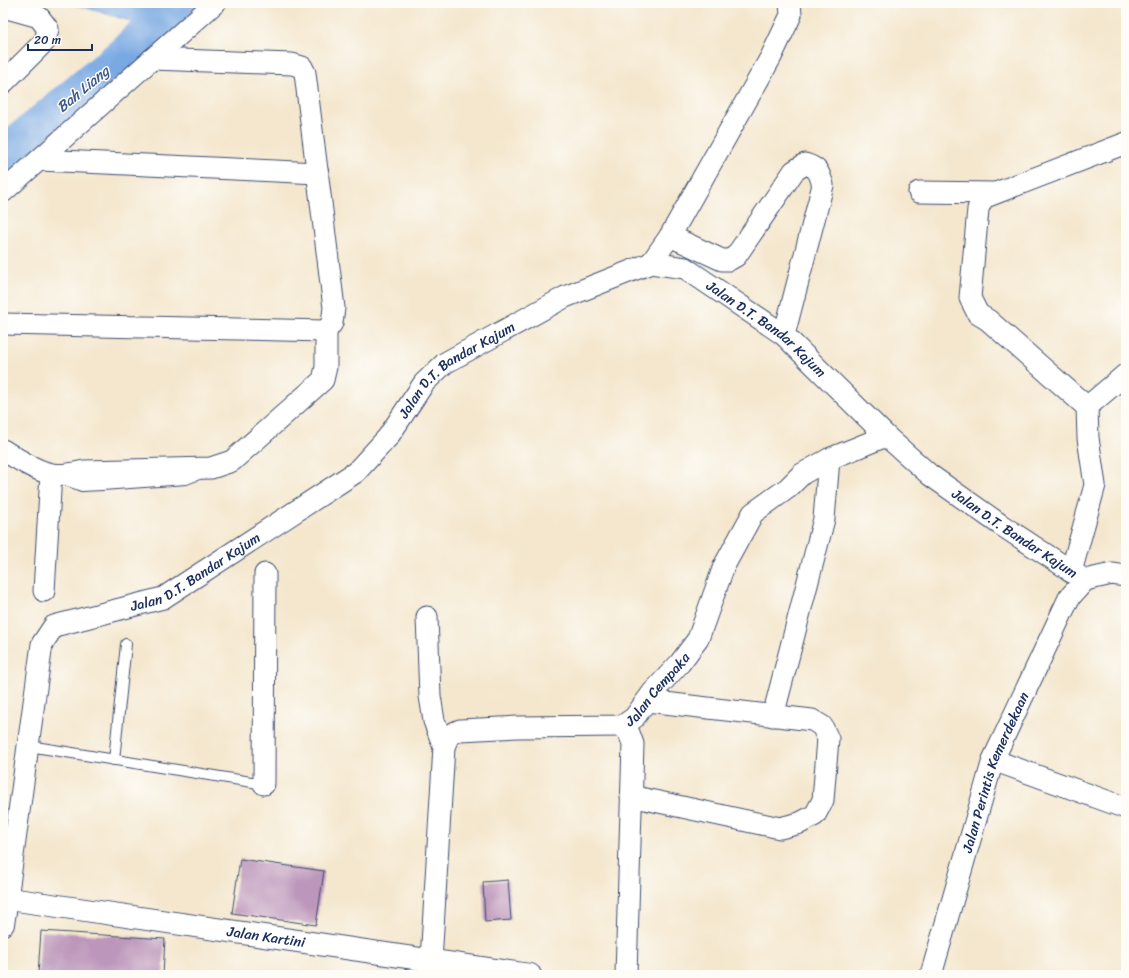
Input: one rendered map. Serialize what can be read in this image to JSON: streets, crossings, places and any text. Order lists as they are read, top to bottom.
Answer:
{
  "streets": {
    "street": [
      "Jalan D.T. Bandar Kajum",
      "Jalan Cempaka",
      "Jalan Perintis Kemerdekaan",
      "Jalan Kartini"
    ]
  },
  "crossings": [
    ["Jalan D.T. Bandar Kajum", "Jalan Cempaka"],
    ["Jalan D.T. Bandar Kajum", "Jalan Perintis Kemerdekaan"],
    ["Jalan D.T. Bandar Kajum", "Jalan Kartini"]
  ],
  "water": ["Bah Liang"],
  "scale_bar": "20 m"
}
